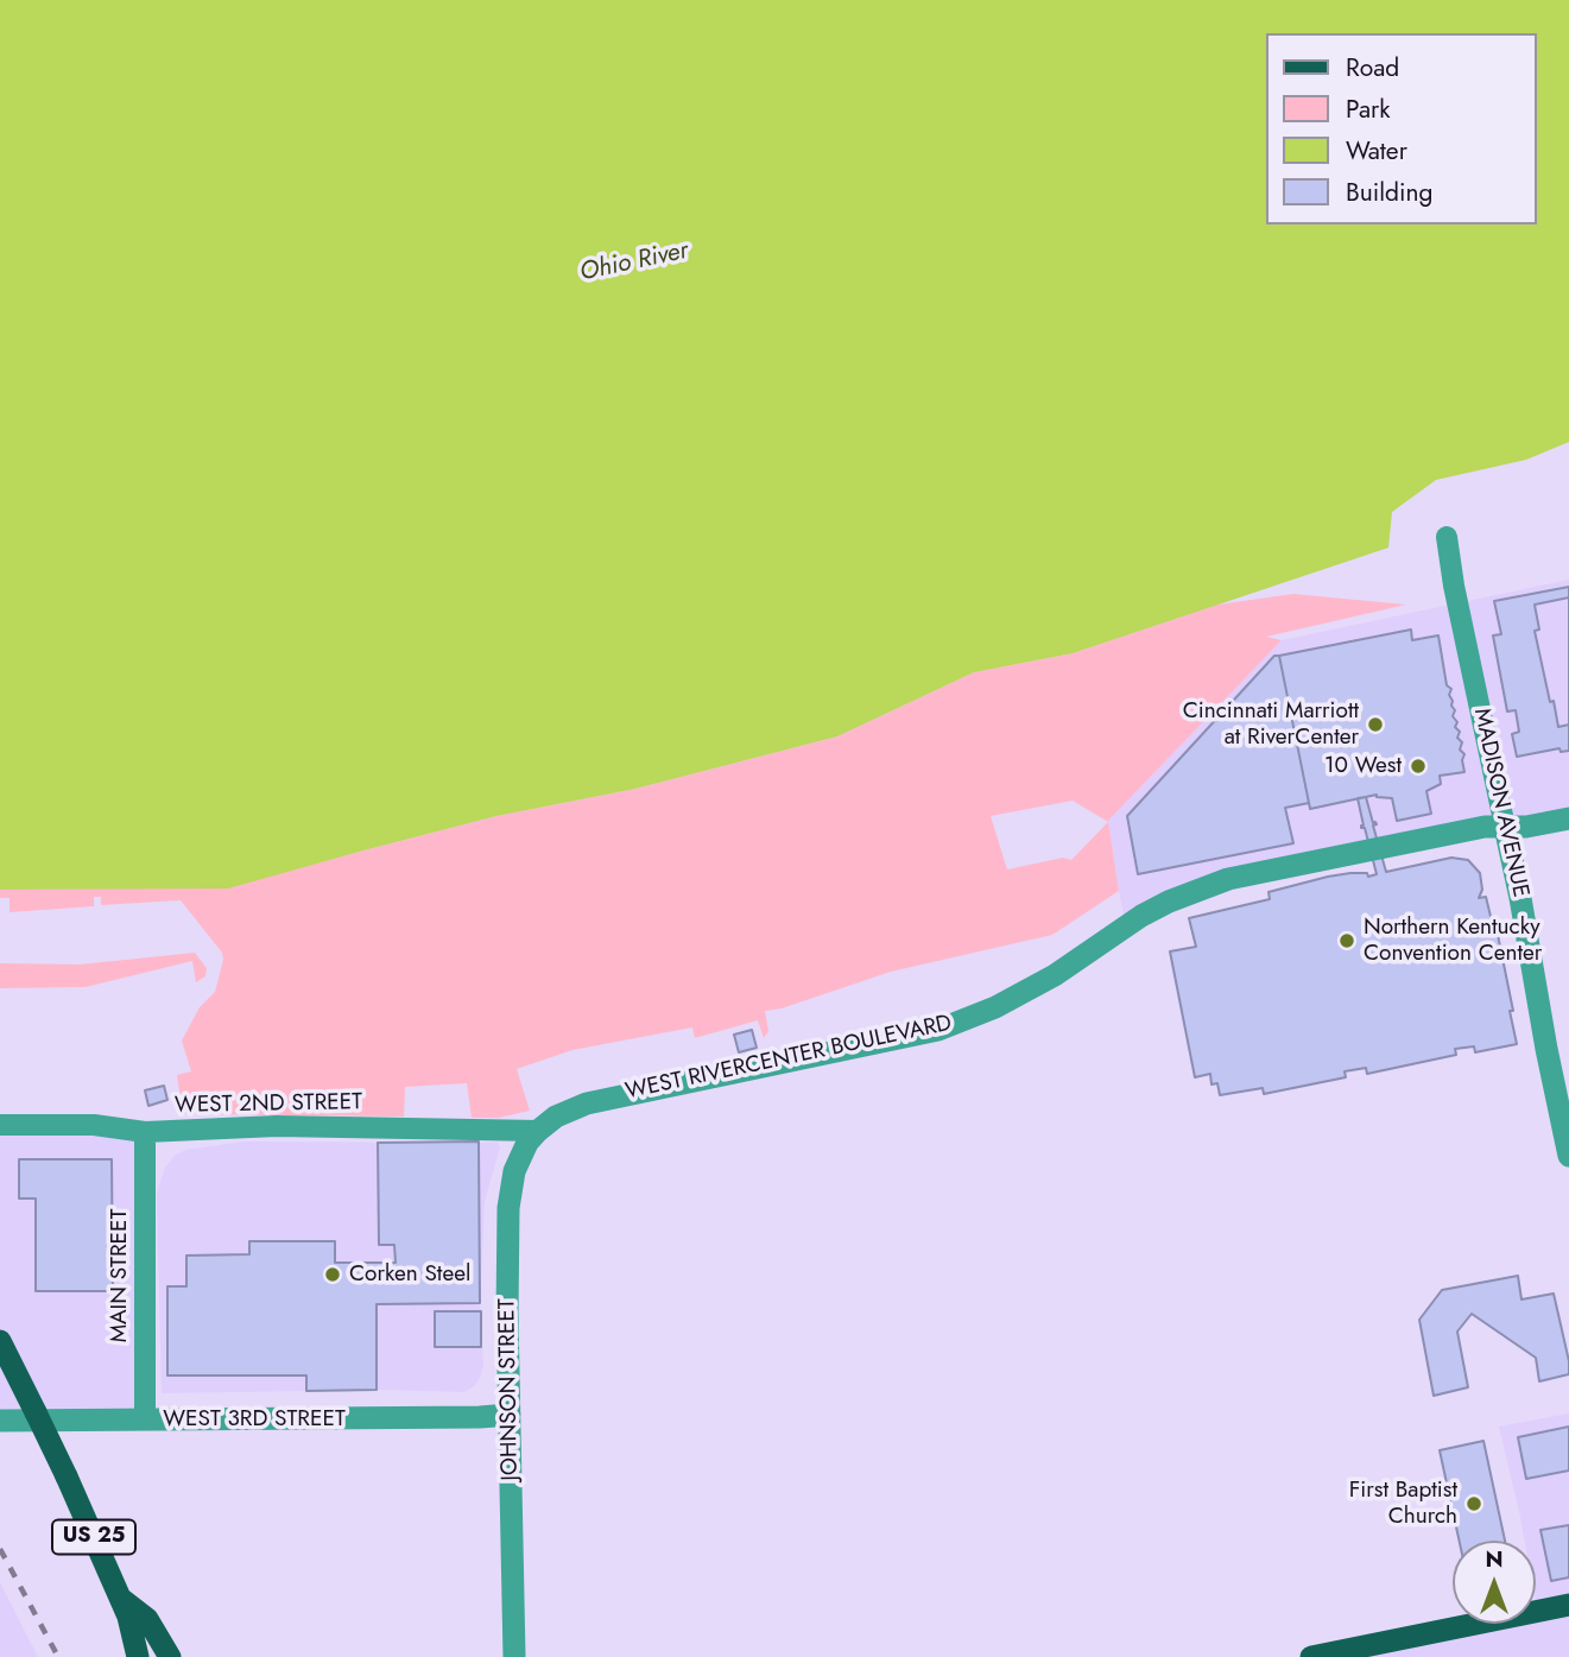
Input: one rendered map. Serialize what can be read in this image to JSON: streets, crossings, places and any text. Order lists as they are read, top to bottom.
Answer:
{
  "streets": {
    "main road": ["US 25"],
    "street": [
      "MADISON AVENUE",
      "WEST RIVERCENTER BOULEVARD",
      "WEST 2ND STREET",
      "MAIN STREET",
      "JOHNSON STREET",
      "WEST 3RD STREET"
    ]
  },
  "crossings": [
    ["MADISON AVENUE", "WEST RIVERCENTER BOULEVARD"],
    ["WEST RIVERCENTER BOULEVARD", "WEST 2ND STREET"],
    ["WEST RIVERCENTER BOULEVARD", "JOHNSON STREET"],
    ["WEST 2ND STREET", "MAIN STREET"],
    ["WEST 2ND STREET", "JOHNSON STREET"],
    ["MAIN STREET", "WEST 3RD STREET"],
    ["JOHNSON STREET", "WEST 3RD STREET"]
  ],
  "water": ["Ohio River"],
  "places": [
    "Cincinnati Marriott at RiverCenter",
    "10 West",
    "Northern Kentucky Convention Center",
    "Corken Steel",
    "First Baptist Church"
  ],
  "legend": [
    "Road",
    "Park",
    "Water",
    "Building"
  ],
  "north": "top"
}
